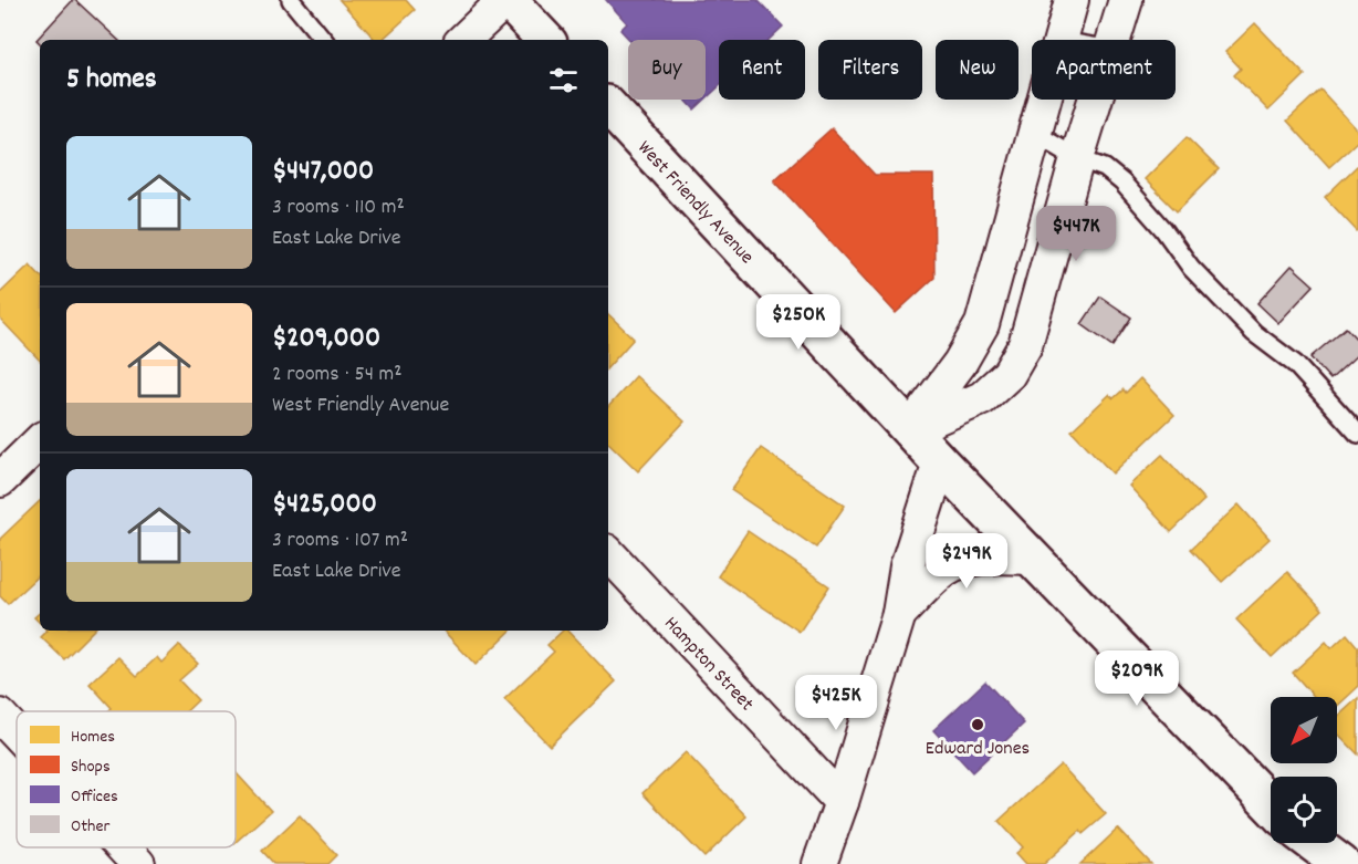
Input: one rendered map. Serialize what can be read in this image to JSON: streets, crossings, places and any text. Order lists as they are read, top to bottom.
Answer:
{
  "streets": {
    "main road": ["West Friendly Avenue"],
    "street": ["Hampton Street"]
  },
  "places": ["Edward Jones"],
  "legend": [
    "Homes",
    "Shops",
    "Offices",
    "Other"
  ],
  "north": "bottom left",
  "page": {
    "chip": [
      "Buy",
      "Rent",
      "Filters",
      "New",
      "Apartment"
    ],
    "heading": "5 homes",
    "list": [
      {
        "name": "$447,000",
        "note": "3 rooms · 110 m² · East Lake Drive"
      },
      {
        "name": "$209,000",
        "note": "2 rooms · 54 m² · West Friendly Avenue"
      },
      {
        "name": "$425,000",
        "note": "3 rooms · 107 m² · East Lake Drive"
      }
    ],
    "price": [
      "$447K",
      "$250K",
      "$249K",
      "$209K",
      "$425K"
    ]
  }
}
